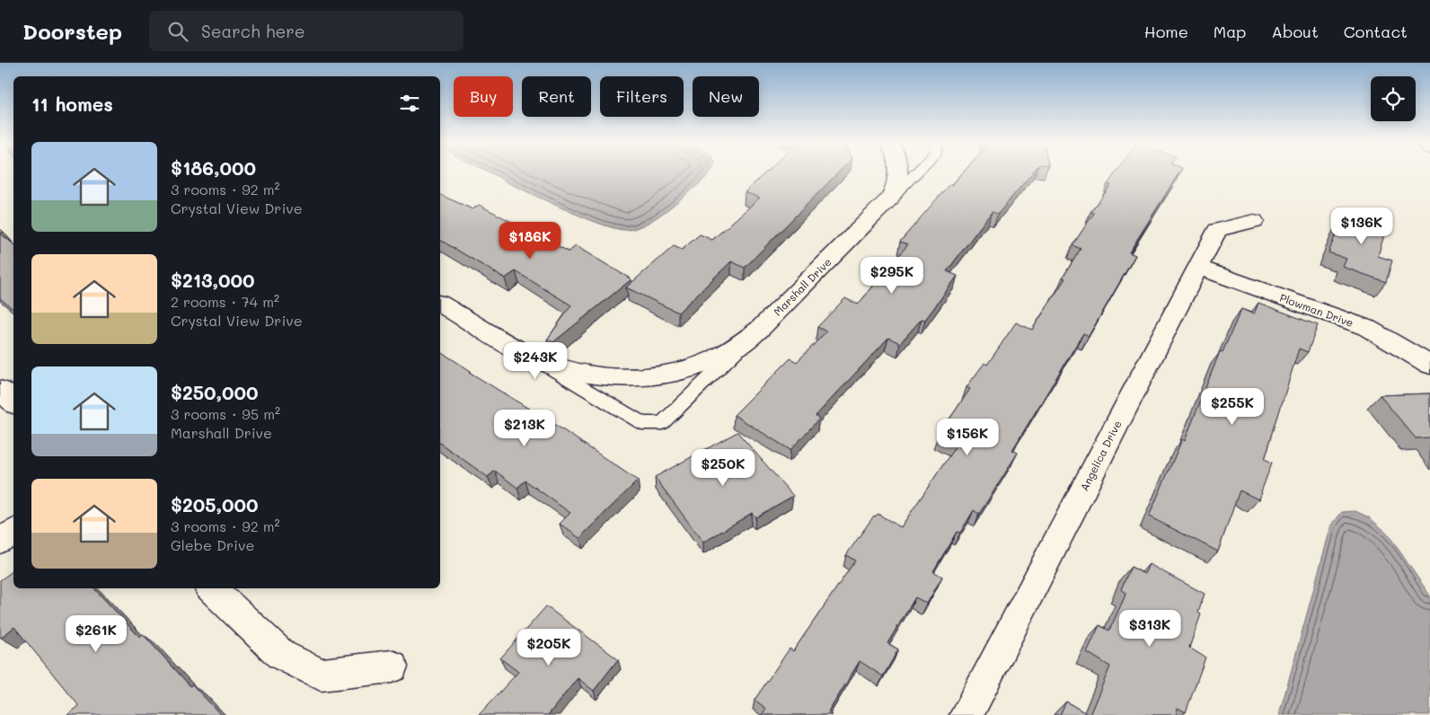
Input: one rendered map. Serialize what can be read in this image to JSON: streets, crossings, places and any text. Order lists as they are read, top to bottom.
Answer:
{
  "streets": {
    "street": ["Marshall Drive", "Plowman Drive", "Angelica Drive"]
  },
  "crossings": [
    ["Plowman Drive", "Angelica Drive"]
  ],
  "page": {
    "header": "Doorstep",
    "search": "Search here",
    "nav": [
      "Home",
      "Map",
      "About",
      "Contact"
    ],
    "chip": [
      "Buy",
      "Rent",
      "Filters",
      "New"
    ],
    "heading": "11 homes",
    "list": [
      {
        "name": "$186,000",
        "note": "3 rooms · 92 m² · Crystal View Drive"
      },
      {
        "name": "$213,000",
        "note": "2 rooms · 74 m² · Crystal View Drive"
      },
      {
        "name": "$250,000",
        "note": "3 rooms · 95 m² · Marshall Drive"
      },
      {
        "name": "$205,000",
        "note": "3 rooms · 92 m² · Glebe Drive"
      }
    ],
    "price": [
      "$136K",
      "$186K",
      "$295K",
      "$243K",
      "$255K",
      "$213K",
      "$156K",
      "$250K",
      "$313K",
      "$261K",
      "$205K"
    ]
  }
}
